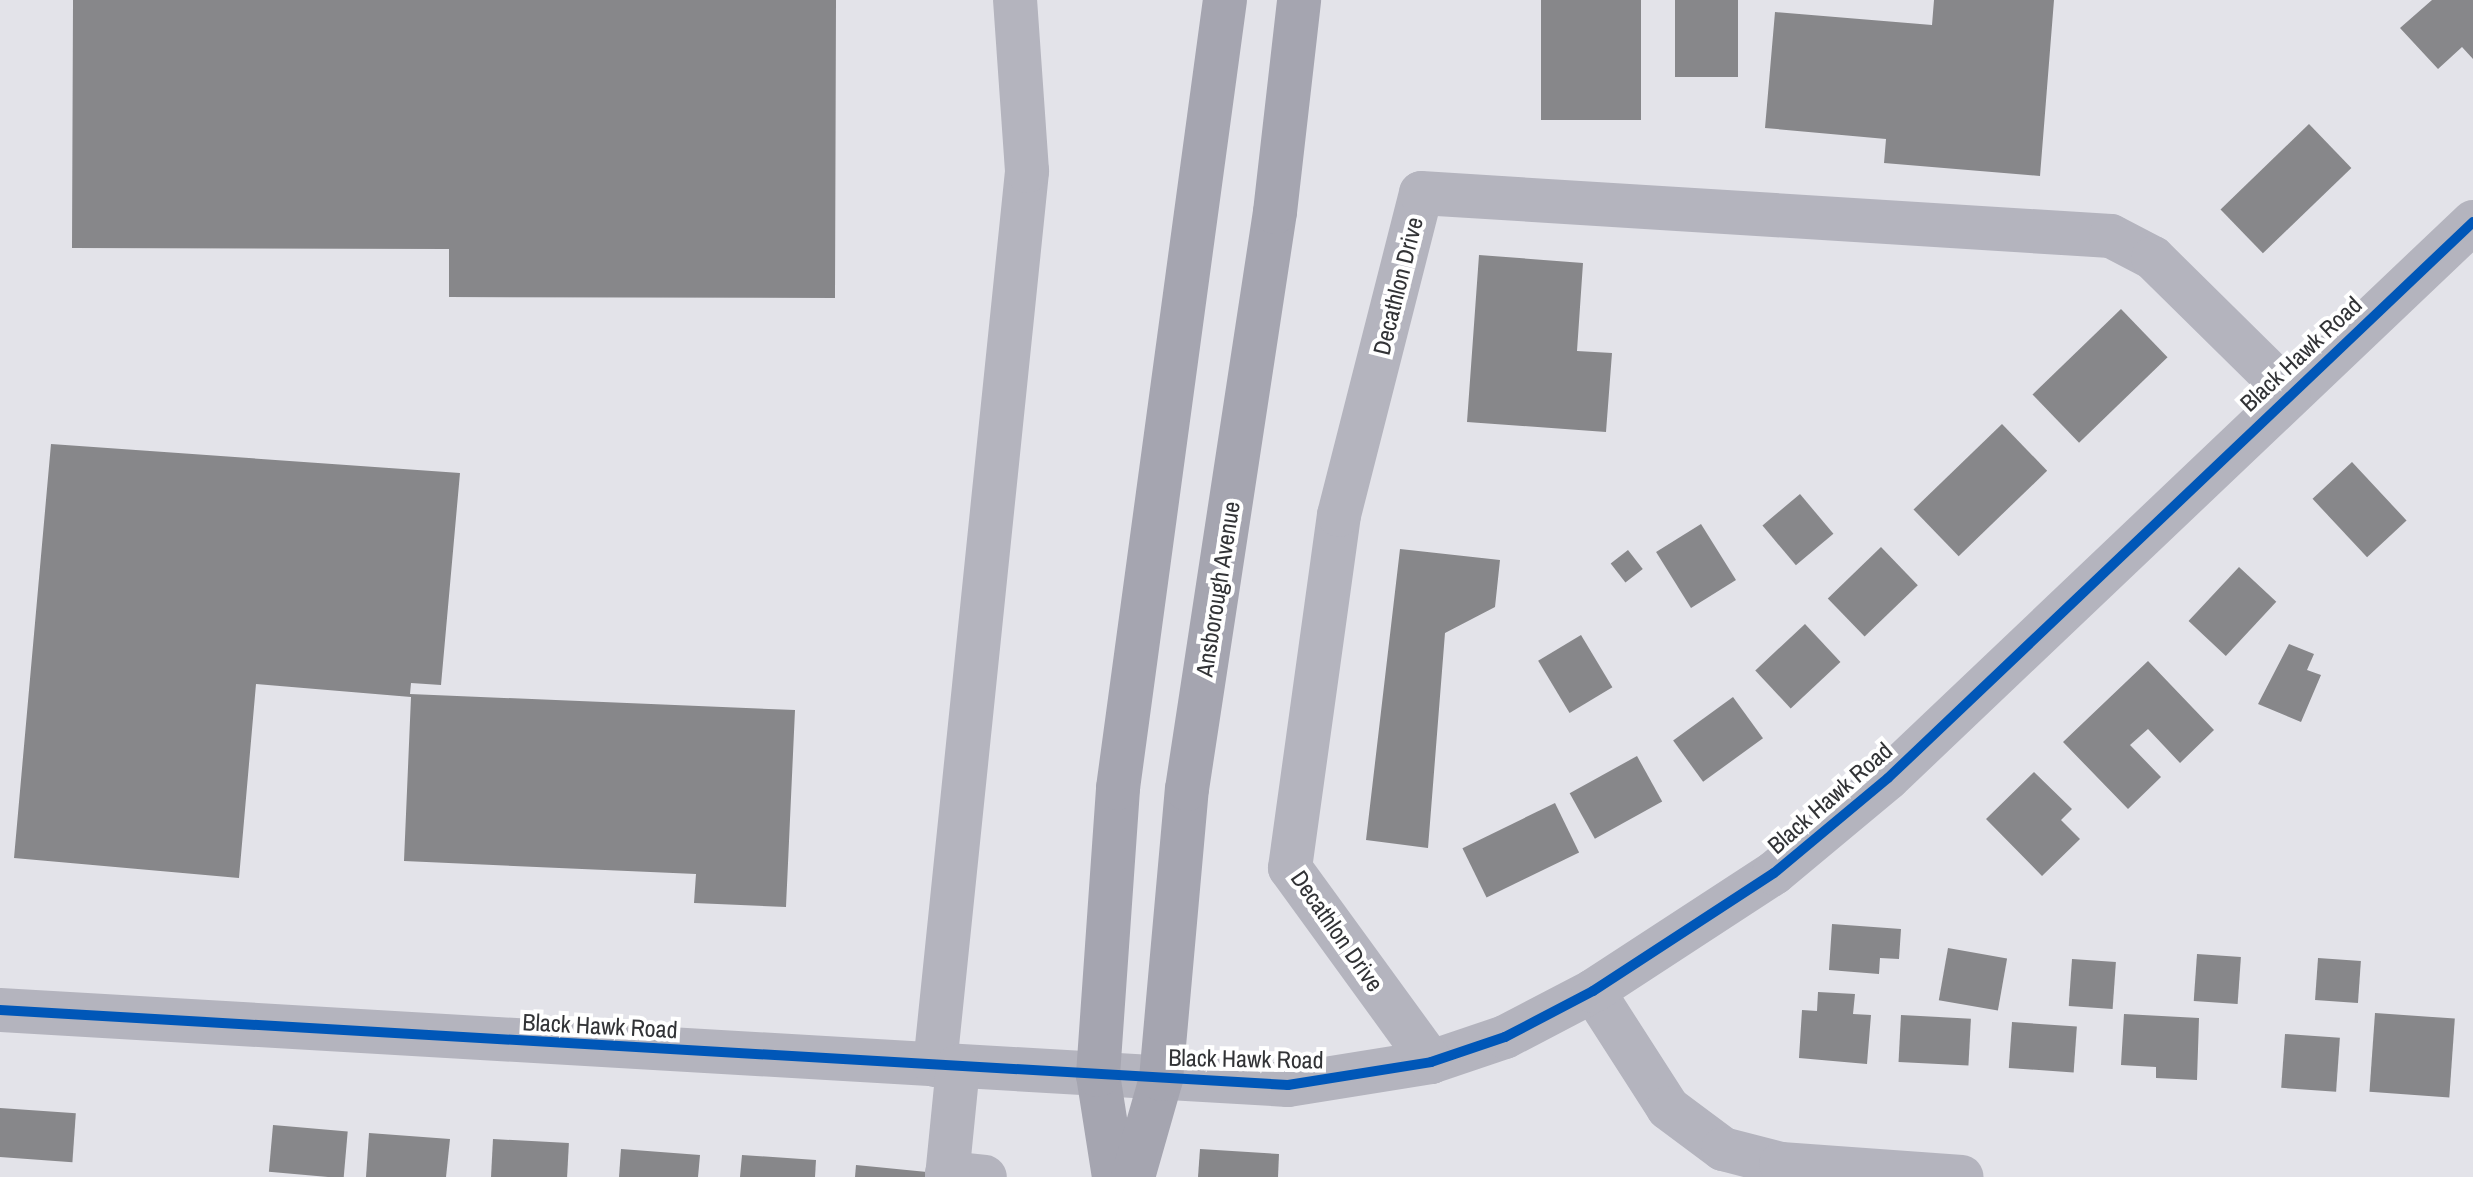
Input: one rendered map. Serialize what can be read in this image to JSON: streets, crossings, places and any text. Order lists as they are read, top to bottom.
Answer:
{
  "streets": {
    "main road": ["Ansborough Avenue"],
    "street": ["Decathlon Drive", "Black Hawk Road"]
  },
  "crossings": [
    ["Decathlon Drive", "Black Hawk Road"],
    ["Black Hawk Road", "Ansborough Avenue"]
  ]
}
